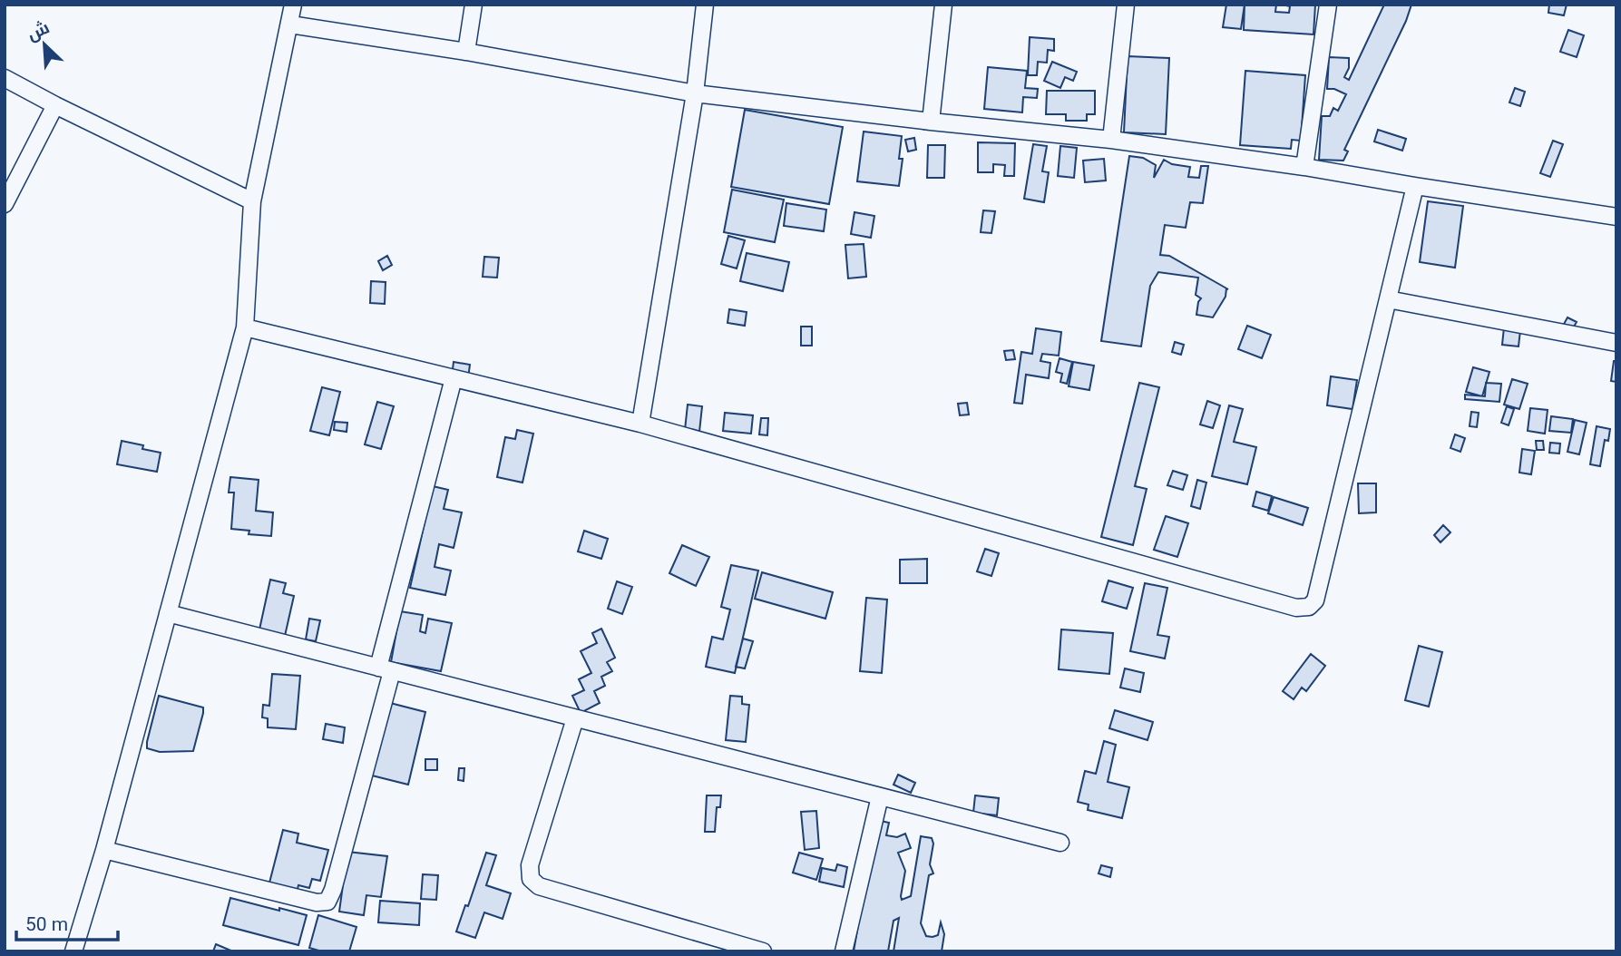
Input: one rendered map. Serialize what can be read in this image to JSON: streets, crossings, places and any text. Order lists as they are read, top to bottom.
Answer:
{
  "scale_bar": "50 m",
  "north": "top left"
}
